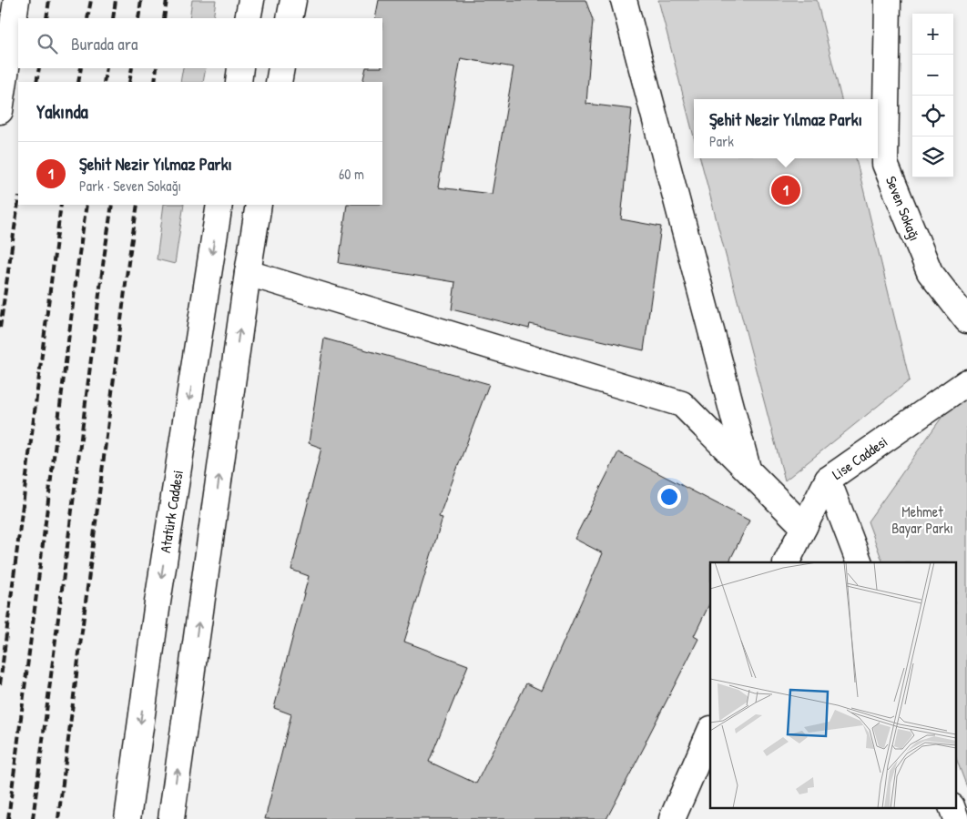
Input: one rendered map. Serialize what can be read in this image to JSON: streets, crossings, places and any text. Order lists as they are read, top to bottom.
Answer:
{
  "streets": {
    "street": ["Seven Sokağı", "Lise Caddesi", "Atatürk Caddesi"]
  },
  "parks": ["Mehmet Bayar Parkı"],
  "page": {
    "map_buttons": ["+", "−"],
    "search": "Burada ara",
    "heading": "Yakında",
    "popup": ["Şehit Nezir Yılmaz Parkı", "Park"],
    "list": [
      {
        "mark": "1",
        "name": "Şehit Nezir Yılmaz Parkı",
        "note": "Park · Seven Sokağı",
        "value": "60 m"
      }
    ],
    "pins": "1"
  }
}
